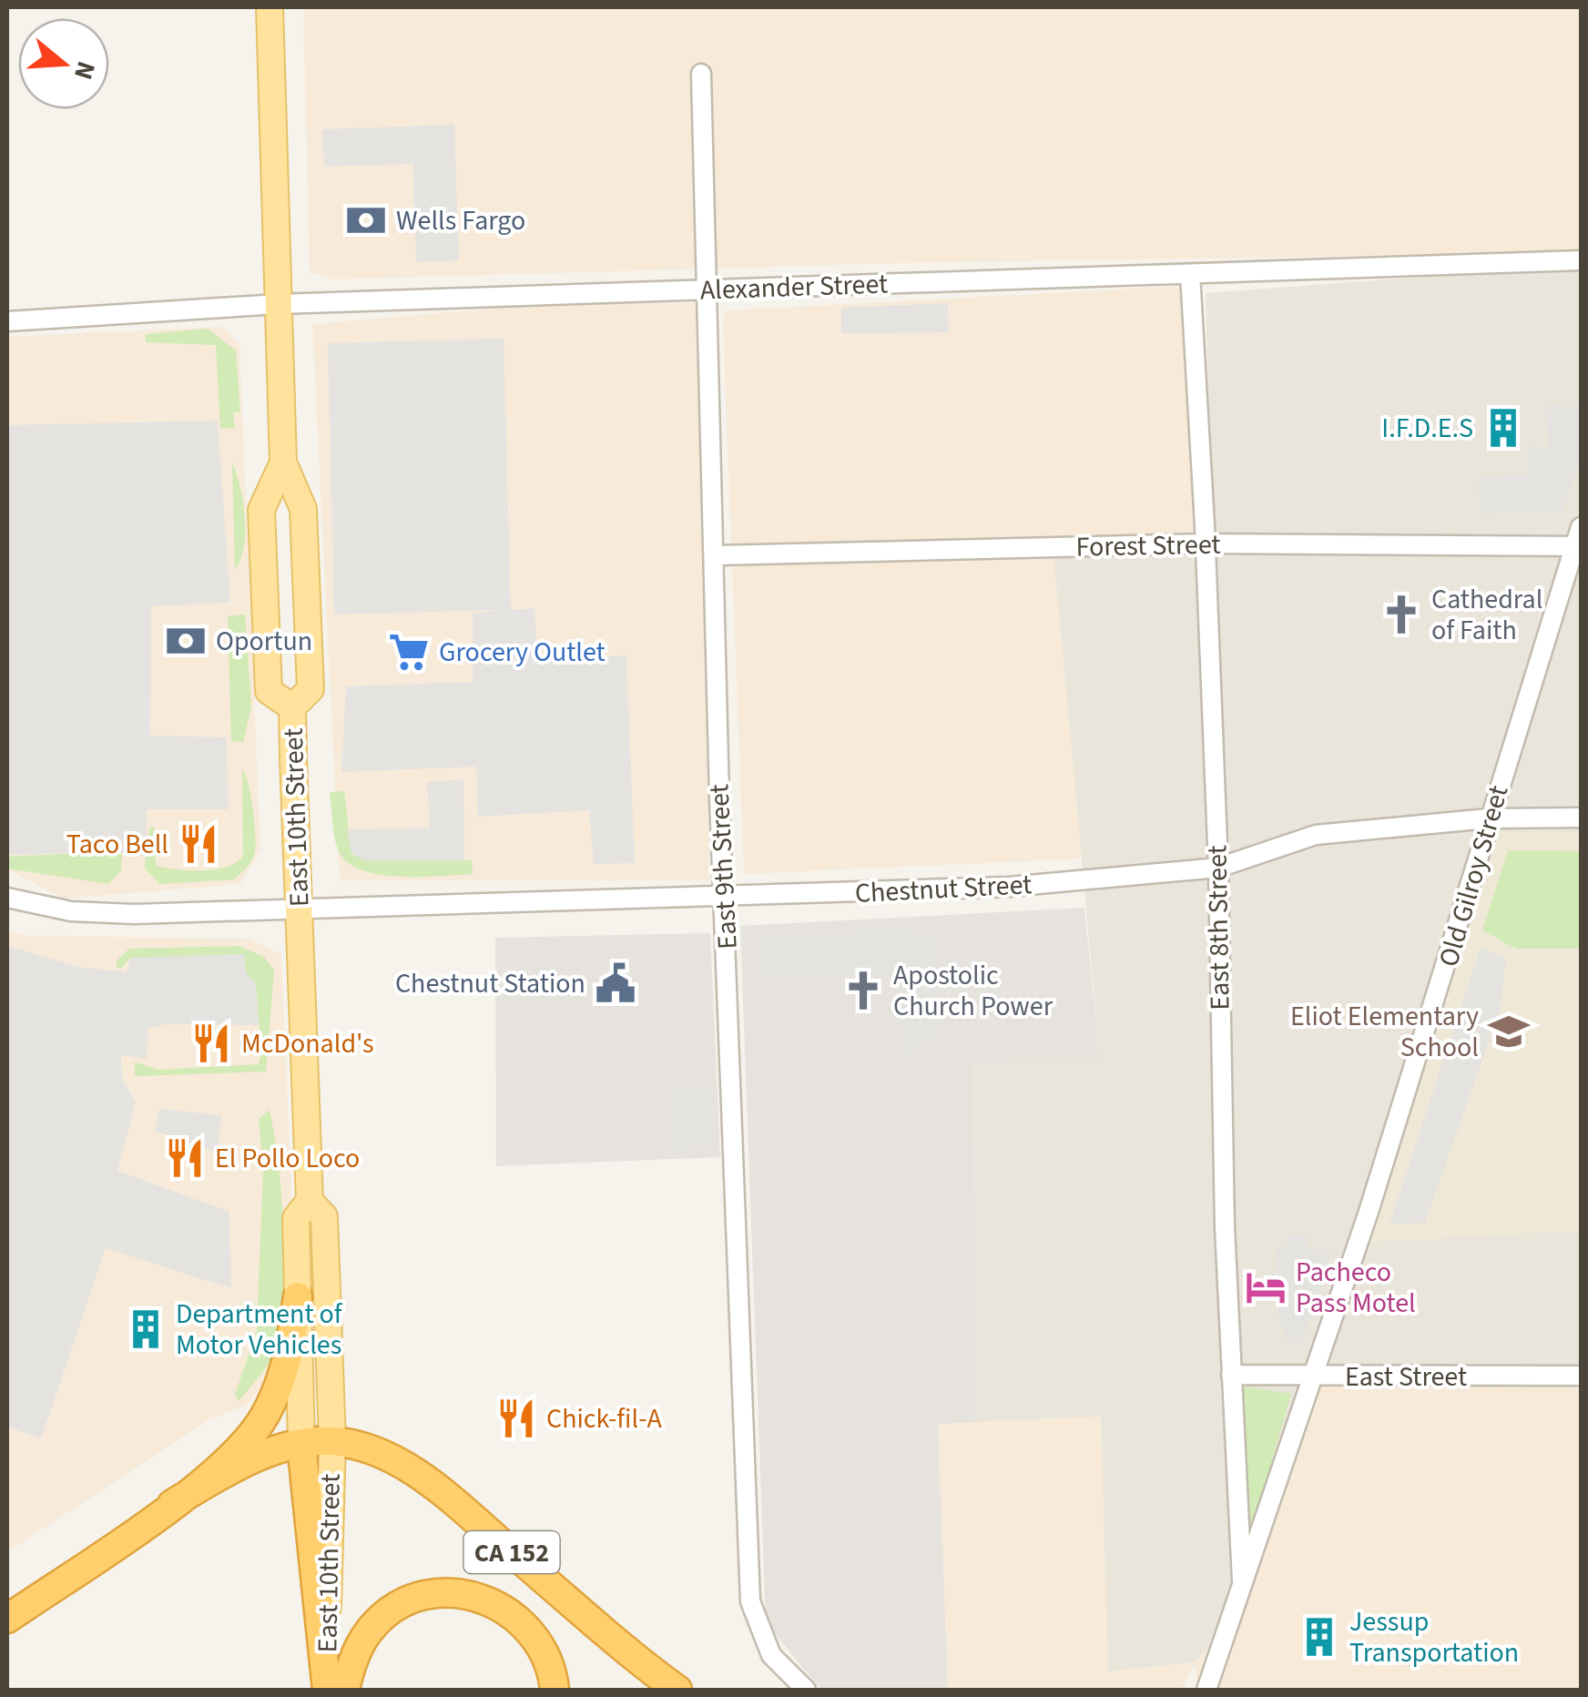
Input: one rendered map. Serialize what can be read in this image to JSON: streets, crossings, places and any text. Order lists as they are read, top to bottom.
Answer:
{
  "streets": {
    "highway": ["East 10th Street", "CA 152"],
    "street": [
      "Alexander Street",
      "Forest Street",
      "East 9th Street",
      "Old Gilroy Street",
      "Chestnut Street",
      "East 8th Street",
      "East Street"
    ]
  },
  "crossings": [
    ["Alexander Street", "East 10th Street"],
    ["Alexander Street", "East 9th Street"],
    ["Alexander Street", "East 8th Street"],
    ["Forest Street", "East 9th Street"],
    ["Forest Street", "Old Gilroy Street"],
    ["Forest Street", "East 8th Street"],
    ["East 10th Street", "Chestnut Street"],
    ["East 10th Street", "CA 152"],
    ["East 9th Street", "Chestnut Street"],
    ["Old Gilroy Street", "Chestnut Street"],
    ["Old Gilroy Street", "East 8th Street"],
    ["Old Gilroy Street", "East Street"],
    ["Chestnut Street", "East 8th Street"],
    ["East 8th Street", "East Street"]
  ],
  "places": {
    "bank": ["Wells Fargo", "Oportun"],
    "building": ["I.F.D.E.S", "Department of Motor Vehicles", "Jessup Transportation"],
    "church": ["Cathedral of Faith", "Apostolic Church Power"],
    "supermarket": ["Grocery Outlet"],
    "restaurant": [
      "Taco Bell",
      "McDonald's",
      "El Pollo Loco",
      "Chick-fil-A"
    ],
    "public building": ["Chestnut Station"],
    "school or university": ["Eliot Elementary School"],
    "hotel": ["Pacheco Pass Motel"]
  },
  "north": "right"
}
